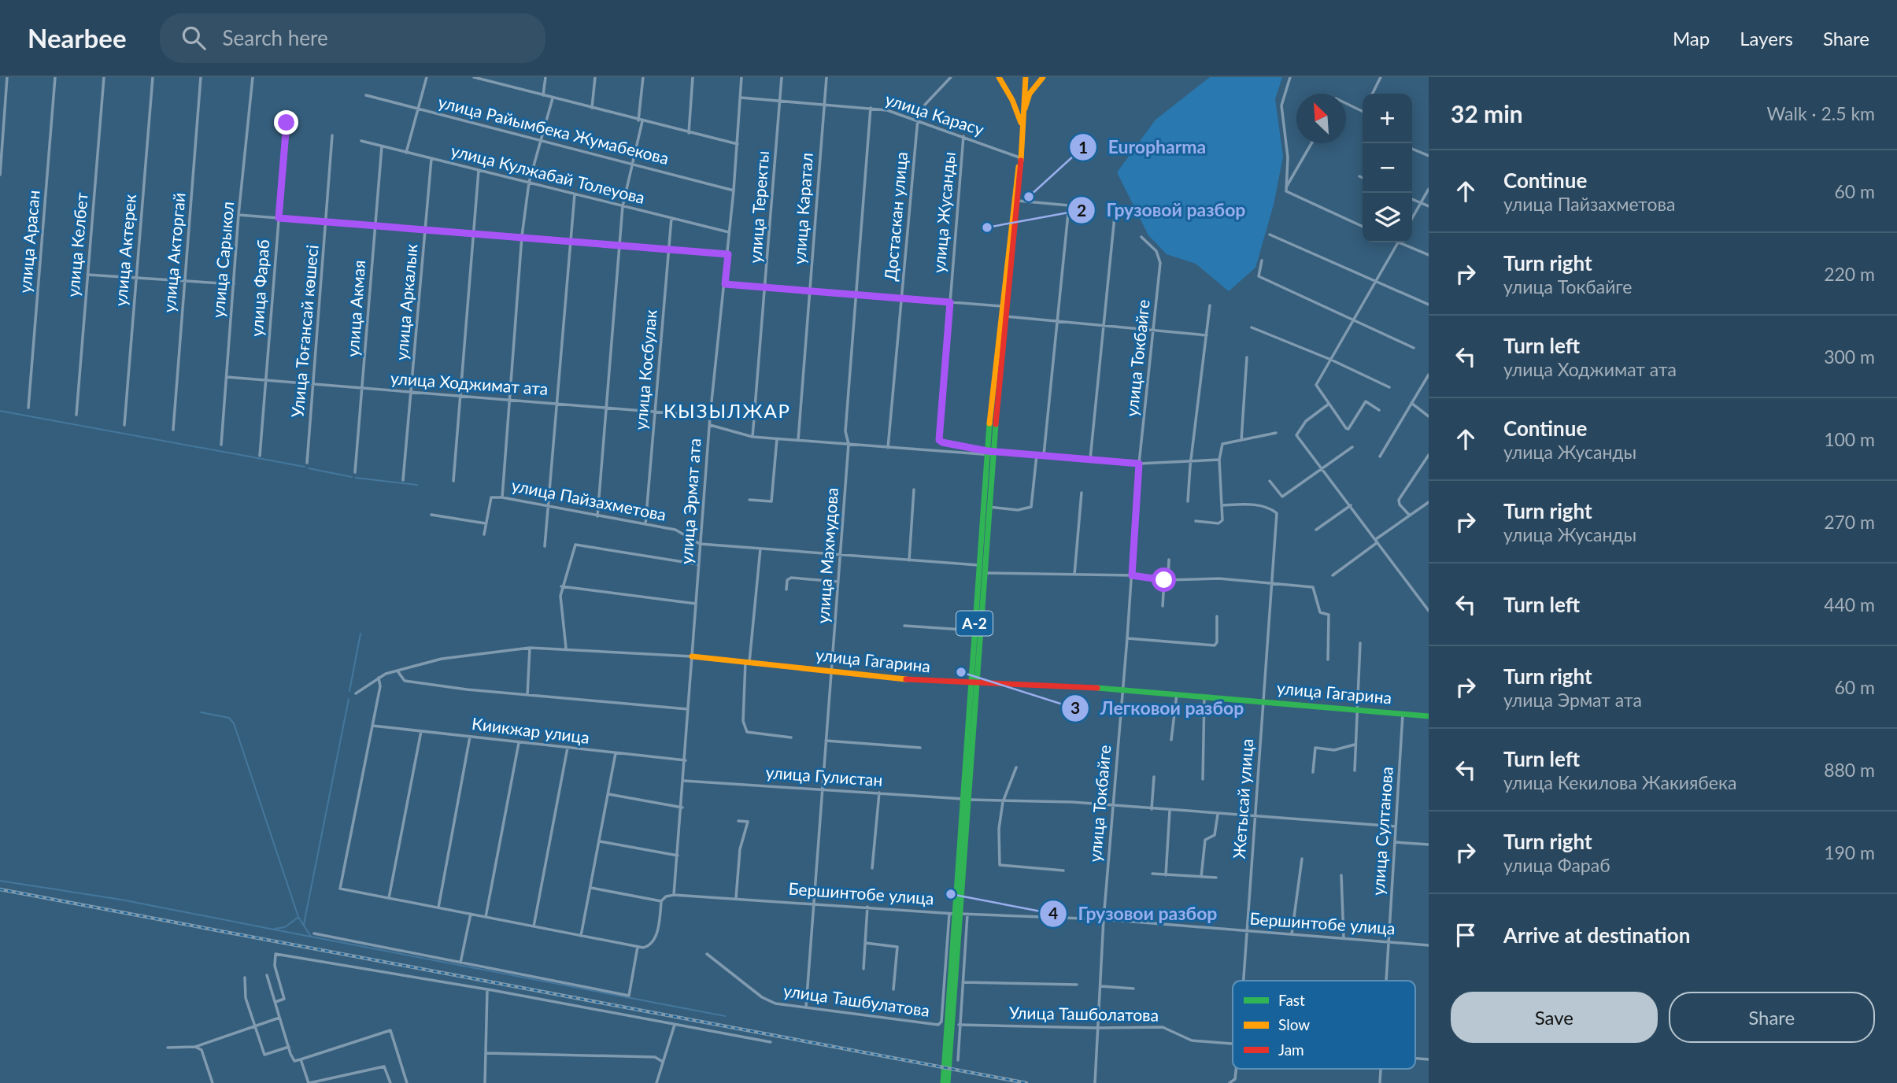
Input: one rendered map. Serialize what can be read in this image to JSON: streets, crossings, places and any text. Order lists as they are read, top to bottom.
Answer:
{
  "streets": {
    "main road": ["A-2", "улица Гагарина"],
    "street": [
      "улица Карасу",
      "улица Райымбека Жумабекова",
      "улица Кулжабай Толеуова",
      "улица Теректы",
      "улица Каратал",
      "улица Жусанды",
      "Достаскан улица",
      "улица Арасан",
      "улица Келбет",
      "улица Актерек",
      "улица Акторгай",
      "улица Сарыкол",
      "улица Фараб",
      "улица Аркалык",
      "улица Акмая",
      "Улица Тоғансай көшесі",
      "улица Токбайге",
      "улица Косбулак",
      "улица Ходжимат ата",
      "улица Пайзахметова",
      "улица Эрмат ата",
      "улица Махмудова",
      "Киикжар улица",
      "улица Гулистан",
      "Жетысай улица",
      "улица Султанова",
      "Бершинтобе улица",
      "улица Ташбулатова",
      "Улица Ташболатова"
    ]
  },
  "crossings": [
    ["улица Карасу", "улица Теректы"],
    ["улица Карасу", "улица Каратал"],
    ["улица Карасу", "улица Жусанды"],
    ["улица Карасу", "Достаскан улица"],
    ["улица Карасу", "улица Эрмат ата"],
    ["улица Карасу", "улица Махмудова"],
    ["улица Карасу", "A-2"],
    ["улица Райымбека Жумабекова", "улица Эрмат ата"],
    ["улица Кулжабай Толеуова", "улица Аркалык"],
    ["улица Кулжабай Толеуова", "улица Акмая"],
    ["улица Кулжабай Толеуова", "улица Косбулак"],
    ["улица Кулжабай Толеуова", "улица Эрмат ата"],
    ["улица Жусанды", "A-2"],
    ["улица Сарыкол", "улица Ходжимат ата"],
    ["улица Фараб", "улица Ходжимат ата"],
    ["улица Аркалык", "улица Ходжимат ата"],
    ["улица Акмая", "улица Ходжимат ата"],
    ["Улица Тоғансай көшесі", "улица Ходжимат ата"],
    ["улица Токбайге", "улица Гагарина"],
    ["улица Токбайге", "улица Гулистан"],
    ["улица Токбайге", "Бершинтобе улица"],
    ["улица Токбайге", "Улица Ташболатова"],
    ["улица Косбулак", "улица Ходжимат ата"],
    ["улица Косбулак", "улица Пайзахметова"],
    ["улица Ходжимат ата", "улица Эрмат ата"],
    ["улица Пайзахметова", "улица Эрмат ата"],
    ["улица Пайзахметова", "улица Махмудова"],
    ["улица Пайзахметова", "A-2"],
    ["улица Эрмат ата", "улица Гагарина"],
    ["улица Эрмат ата", "Киикжар улица"],
    ["улица Эрмат ата", "улица Гулистан"],
    ["улица Эрмат ата", "Бершинтобе улица"],
    ["улица Махмудова", "улица Гагарина"],
    ["улица Махмудова", "улица Гулистан"],
    ["улица Махмудова", "Бершинтобе улица"],
    ["улица Махмудова", "улица Ташбулатова"],
    ["A-2", "улица Гагарина"],
    ["A-2", "улица Гулистан"],
    ["A-2", "Бершинтобе улица"],
    ["A-2", "улица Ташбулатова"],
    ["улица Гагарина", "Жетысай улица"],
    ["улица Гагарина", "улица Султанова"],
    ["улица Гулистан", "Жетысай улица"],
    ["улица Гулистан", "улица Султанова"],
    ["Жетысай улица", "Бершинтобе улица"],
    ["улица Султанова", "Бершинтобе улица"],
    ["Бершинтобе улица", "улица Ташбулатова"]
  ],
  "districts": ["КЫЗЫЛЖАР"],
  "places": [
    "Europharma",
    "Грузовой разбор",
    "Легковои разбор",
    "Грузовои разбор"
  ],
  "legend": ["Fast", "Slow", "Jam"],
  "north": "top left",
  "page": {
    "header": "Nearbee",
    "search": "Search here",
    "nav": ["Map", "Layers", "Share"],
    "heading": ["32 min", "Walk · 2.5 km"],
    "map_buttons": ["+", "−"],
    "list": [
      ["Continue", "улица Пайзахметова", "60 m"],
      ["Turn right", "улица Токбайге", "220 m"],
      ["Turn left", "улица Ходжимат ата", "300 m"],
      ["Continue", "улица Жусанды", "100 m"],
      ["Turn right", "улица Жусанды", "270 m"],
      ["Turn left", "440 m"],
      ["Turn right", "улица Эрмат ата", "60 m"],
      ["Turn left", "улица Кекилова Жакиябека", "880 m"],
      ["Turn right", "улица Фараб", "190 m"],
      "Arrive at destination"
    ],
    "buttons": ["Save", "Share"]
  }
}
